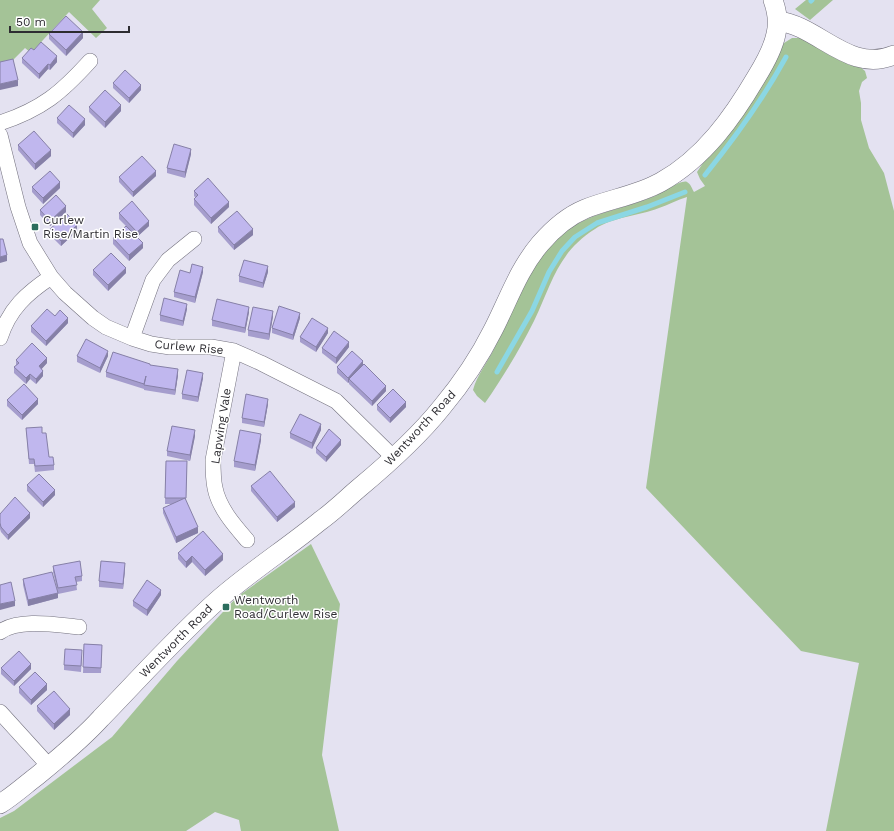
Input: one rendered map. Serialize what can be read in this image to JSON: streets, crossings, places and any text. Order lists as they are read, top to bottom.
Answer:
{
  "streets": {
    "street": ["Curlew Rise", "Lapwing Vale", "Wentworth Road"]
  },
  "crossings": [
    ["Curlew Rise", "Lapwing Vale"],
    ["Curlew Rise", "Wentworth Road"]
  ],
  "places": {
    "transit": ["Curlew Rise/Martin Rise", "Wentworth Road/Curlew Rise"]
  },
  "scale_bar": "50 m"
}
